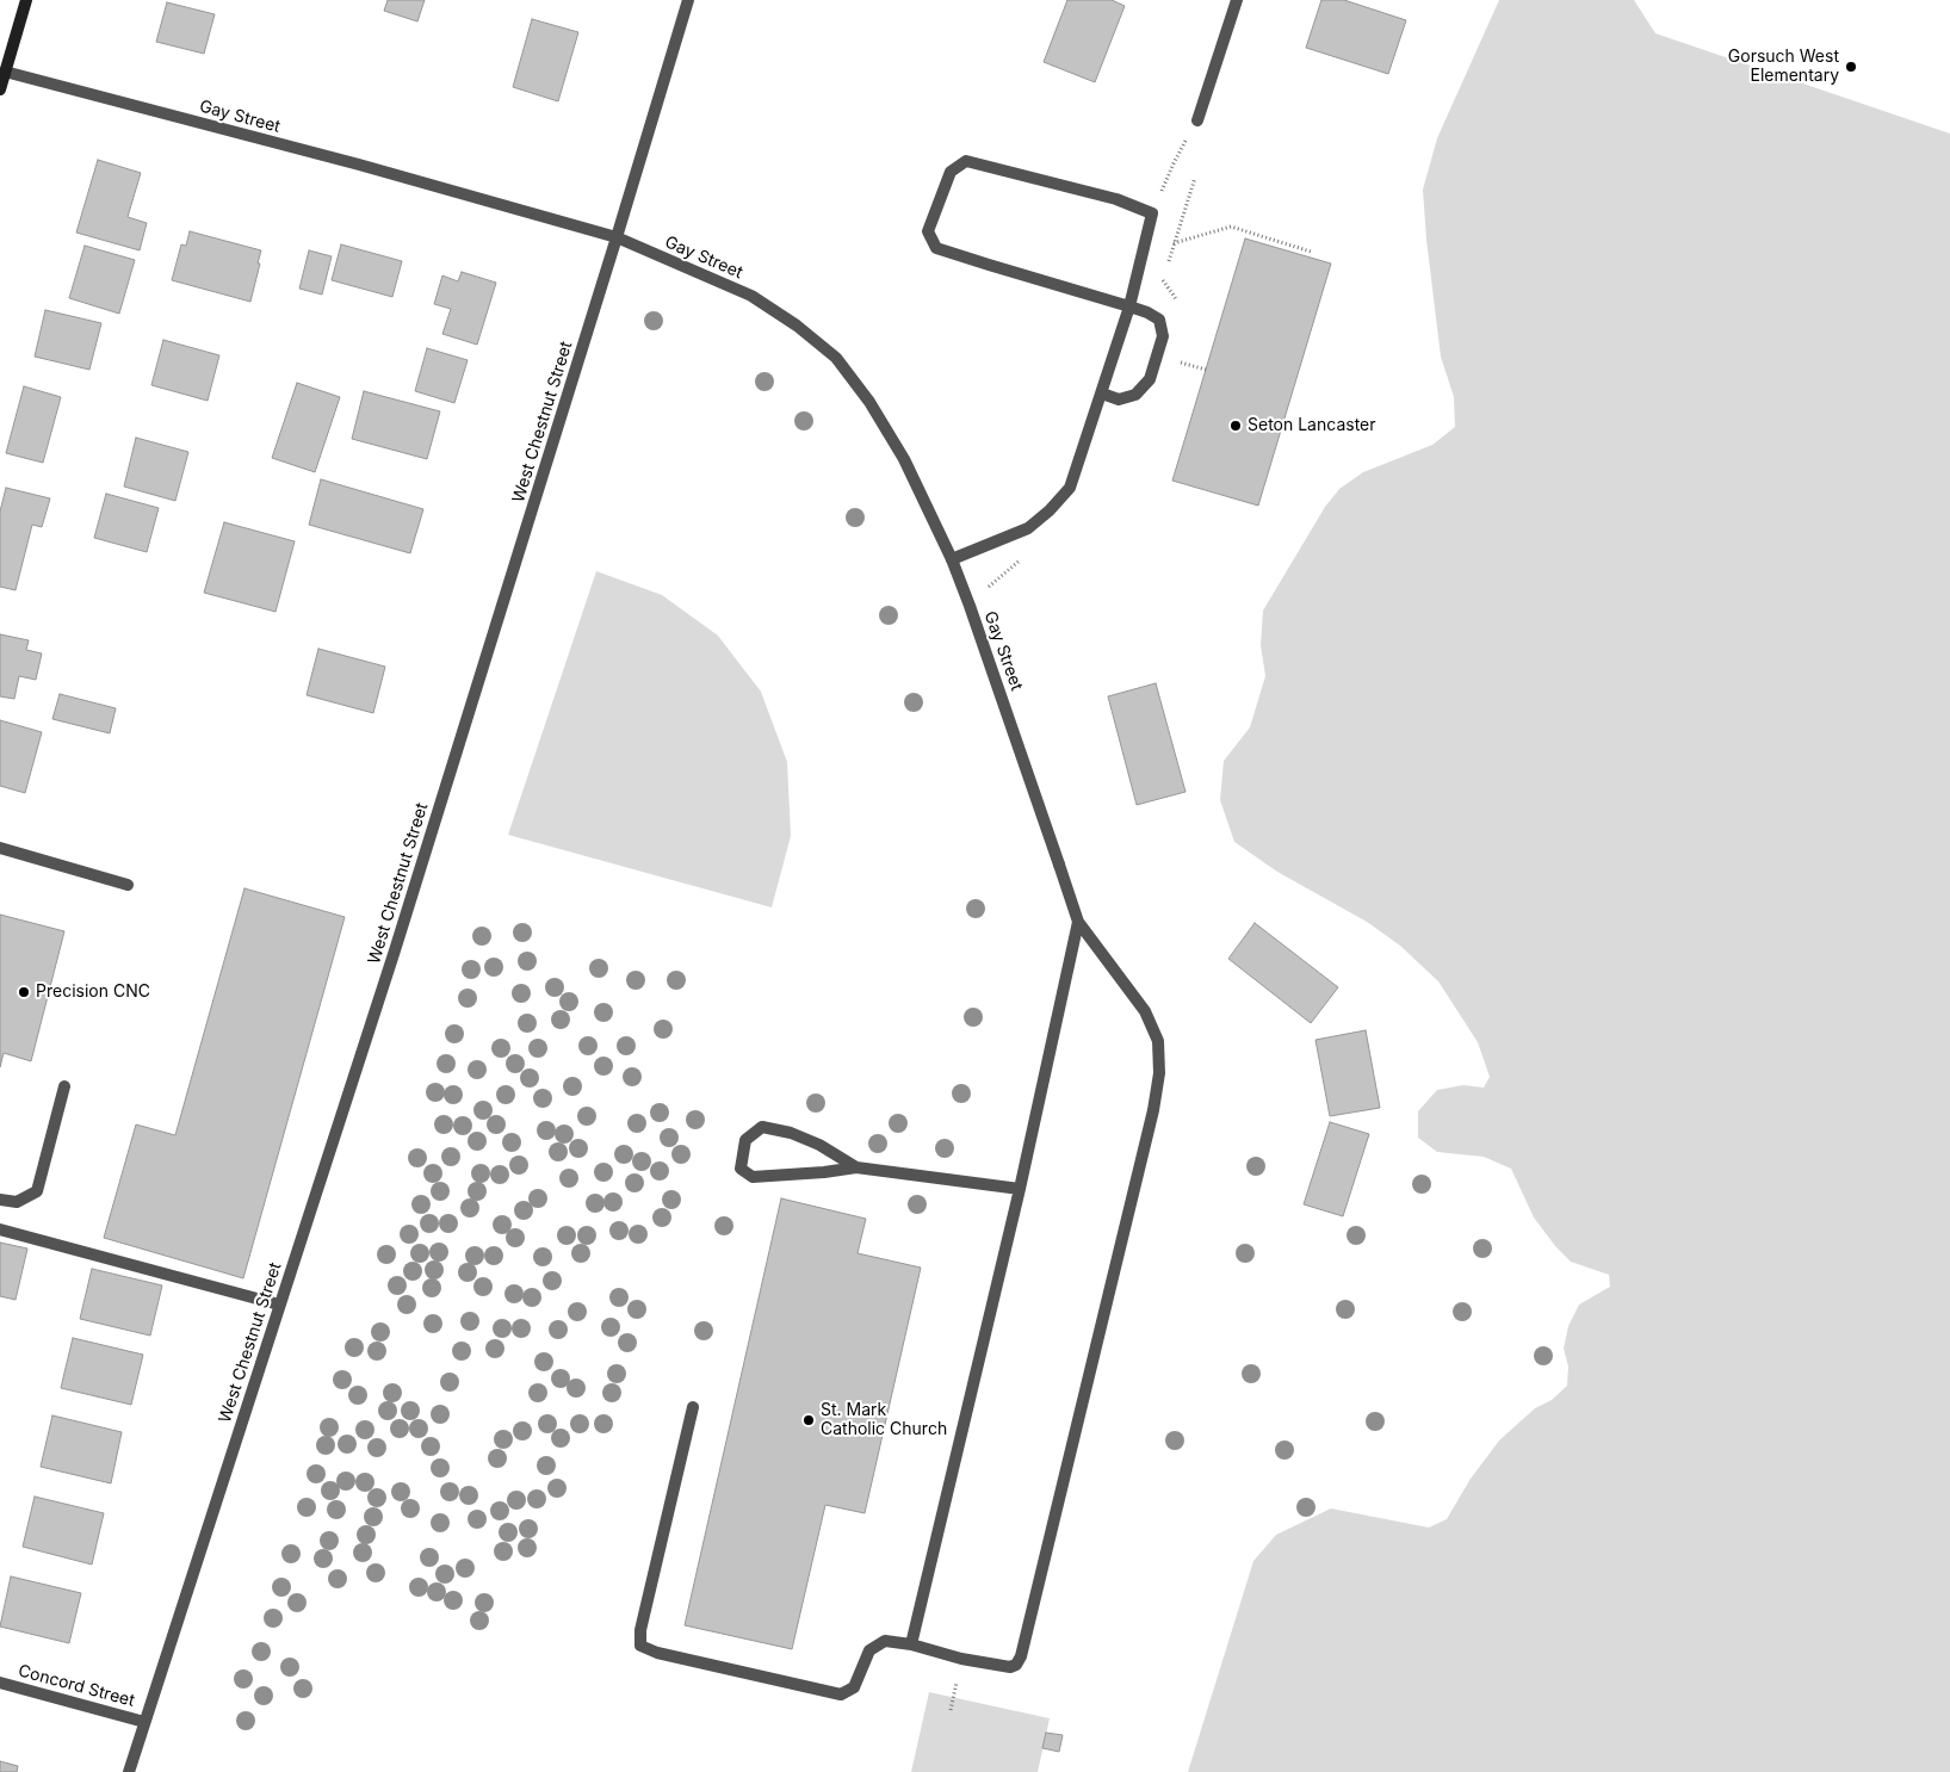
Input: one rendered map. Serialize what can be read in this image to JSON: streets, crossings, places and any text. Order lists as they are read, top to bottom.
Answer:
{
  "streets": {
    "street": ["Gay Street", "West Chestnut Street", "Concord Street"]
  },
  "crossings": [
    ["Gay Street", "West Chestnut Street"],
    ["West Chestnut Street", "Concord Street"]
  ],
  "places": [
    "Gorsuch West Elementary",
    "Seton Lancaster",
    "Precision CNC",
    "St. Mark Catholic Church"
  ]
}
